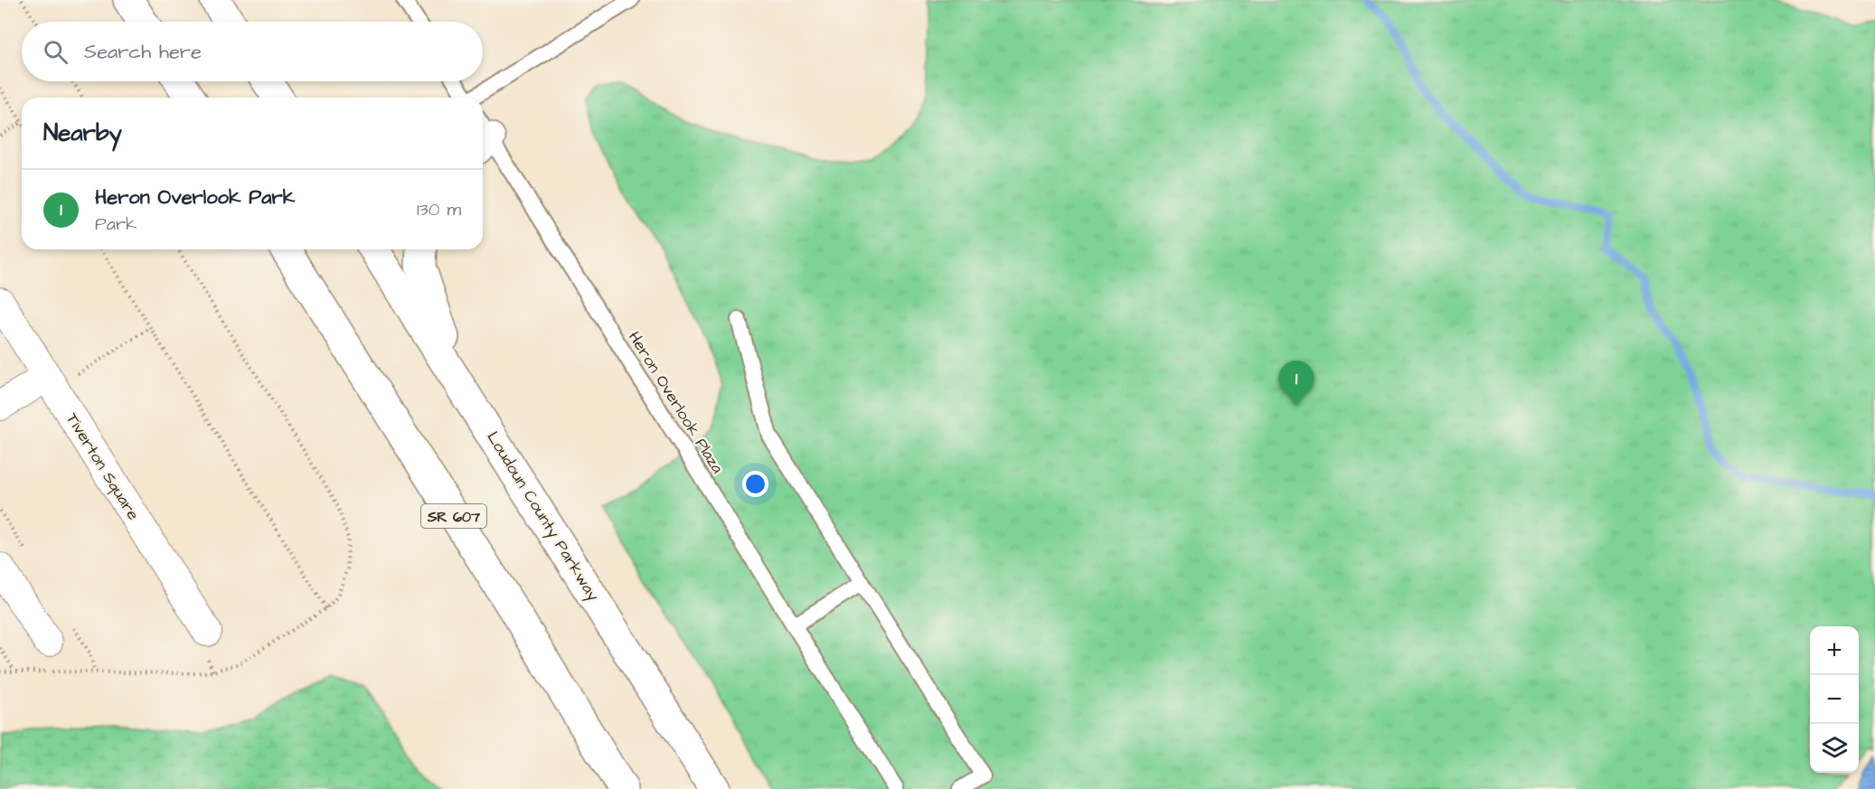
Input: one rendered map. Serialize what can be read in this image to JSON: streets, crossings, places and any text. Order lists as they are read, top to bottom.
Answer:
{
  "streets": {
    "main road": ["SR 607", "Loudoun County Parkway"],
    "street": ["Tiverton Square"],
    "lane": ["Heron Overlook Plaza"]
  },
  "page": {
    "search": "Search here",
    "heading": "Nearby",
    "list": [
      {
        "mark": "1",
        "name": "Heron Overlook Park",
        "note": "Park",
        "value": "130 m"
      }
    ],
    "pins": "1",
    "map_buttons": ["+", "−"]
  }
}
